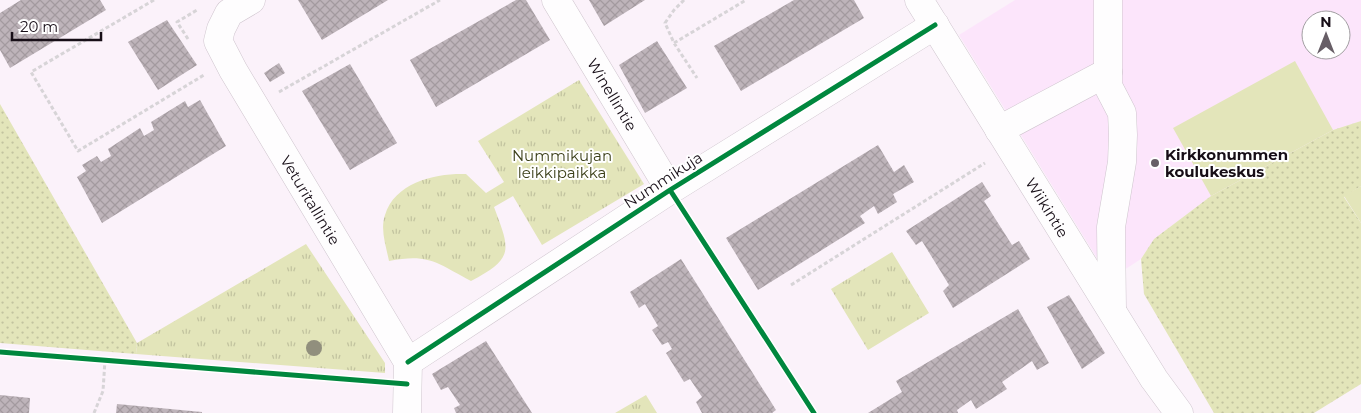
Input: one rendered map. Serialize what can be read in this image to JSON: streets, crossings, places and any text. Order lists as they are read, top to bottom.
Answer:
{
  "streets": {
    "street": [
      "Winellintie",
      "Nummikuja",
      "Veturitallintie",
      "Wiikintie"
    ]
  },
  "crossings": [
    ["Winellintie", "Nummikuja"],
    ["Nummikuja", "Veturitallintie"],
    ["Nummikuja", "Wiikintie"]
  ],
  "parks": ["Nummikujan leikkipaikka"],
  "places": ["Kirkkonummen koulukeskus"],
  "scale_bar": "20 m",
  "north": "top"
}
